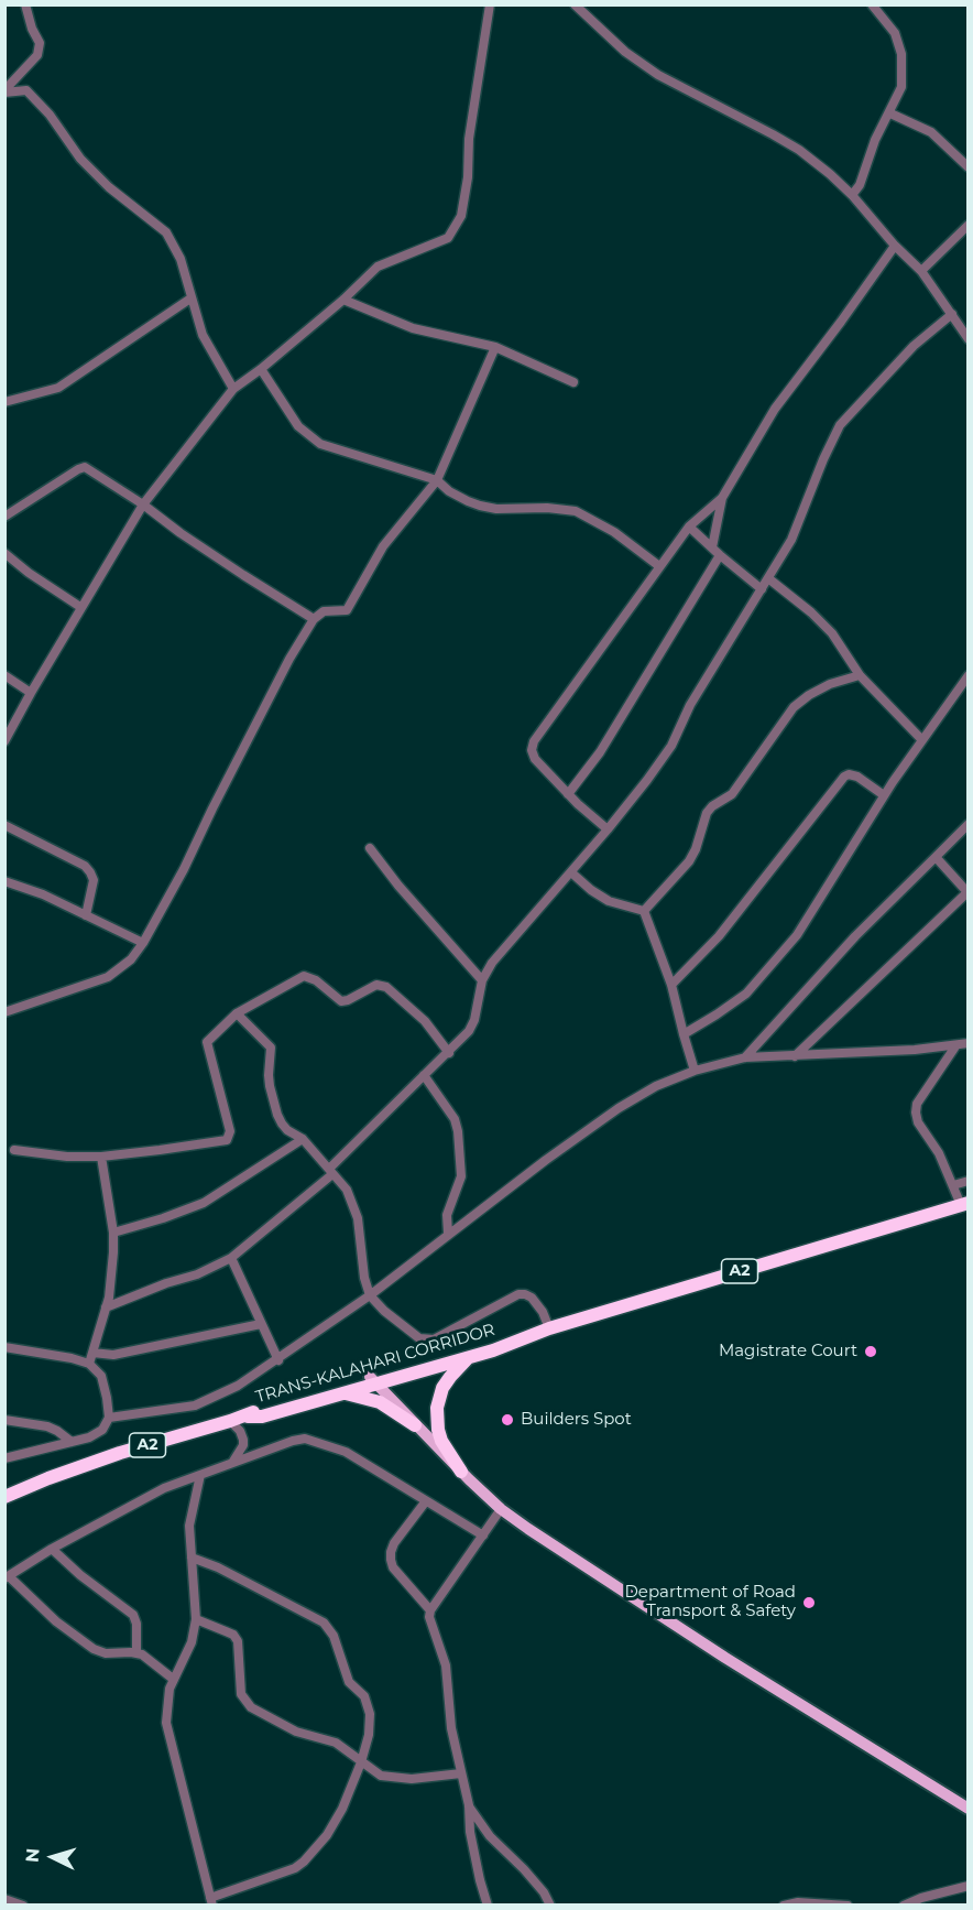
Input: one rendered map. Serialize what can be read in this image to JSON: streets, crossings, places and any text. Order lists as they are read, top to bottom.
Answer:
{
  "streets": {
    "highway": ["A2", "TRANS-KALAHARI CORRIDOR"]
  },
  "places": ["Magistrate Court", "Builders Spot", "Department of Road Transport & Safety"],
  "north": "left"
}
